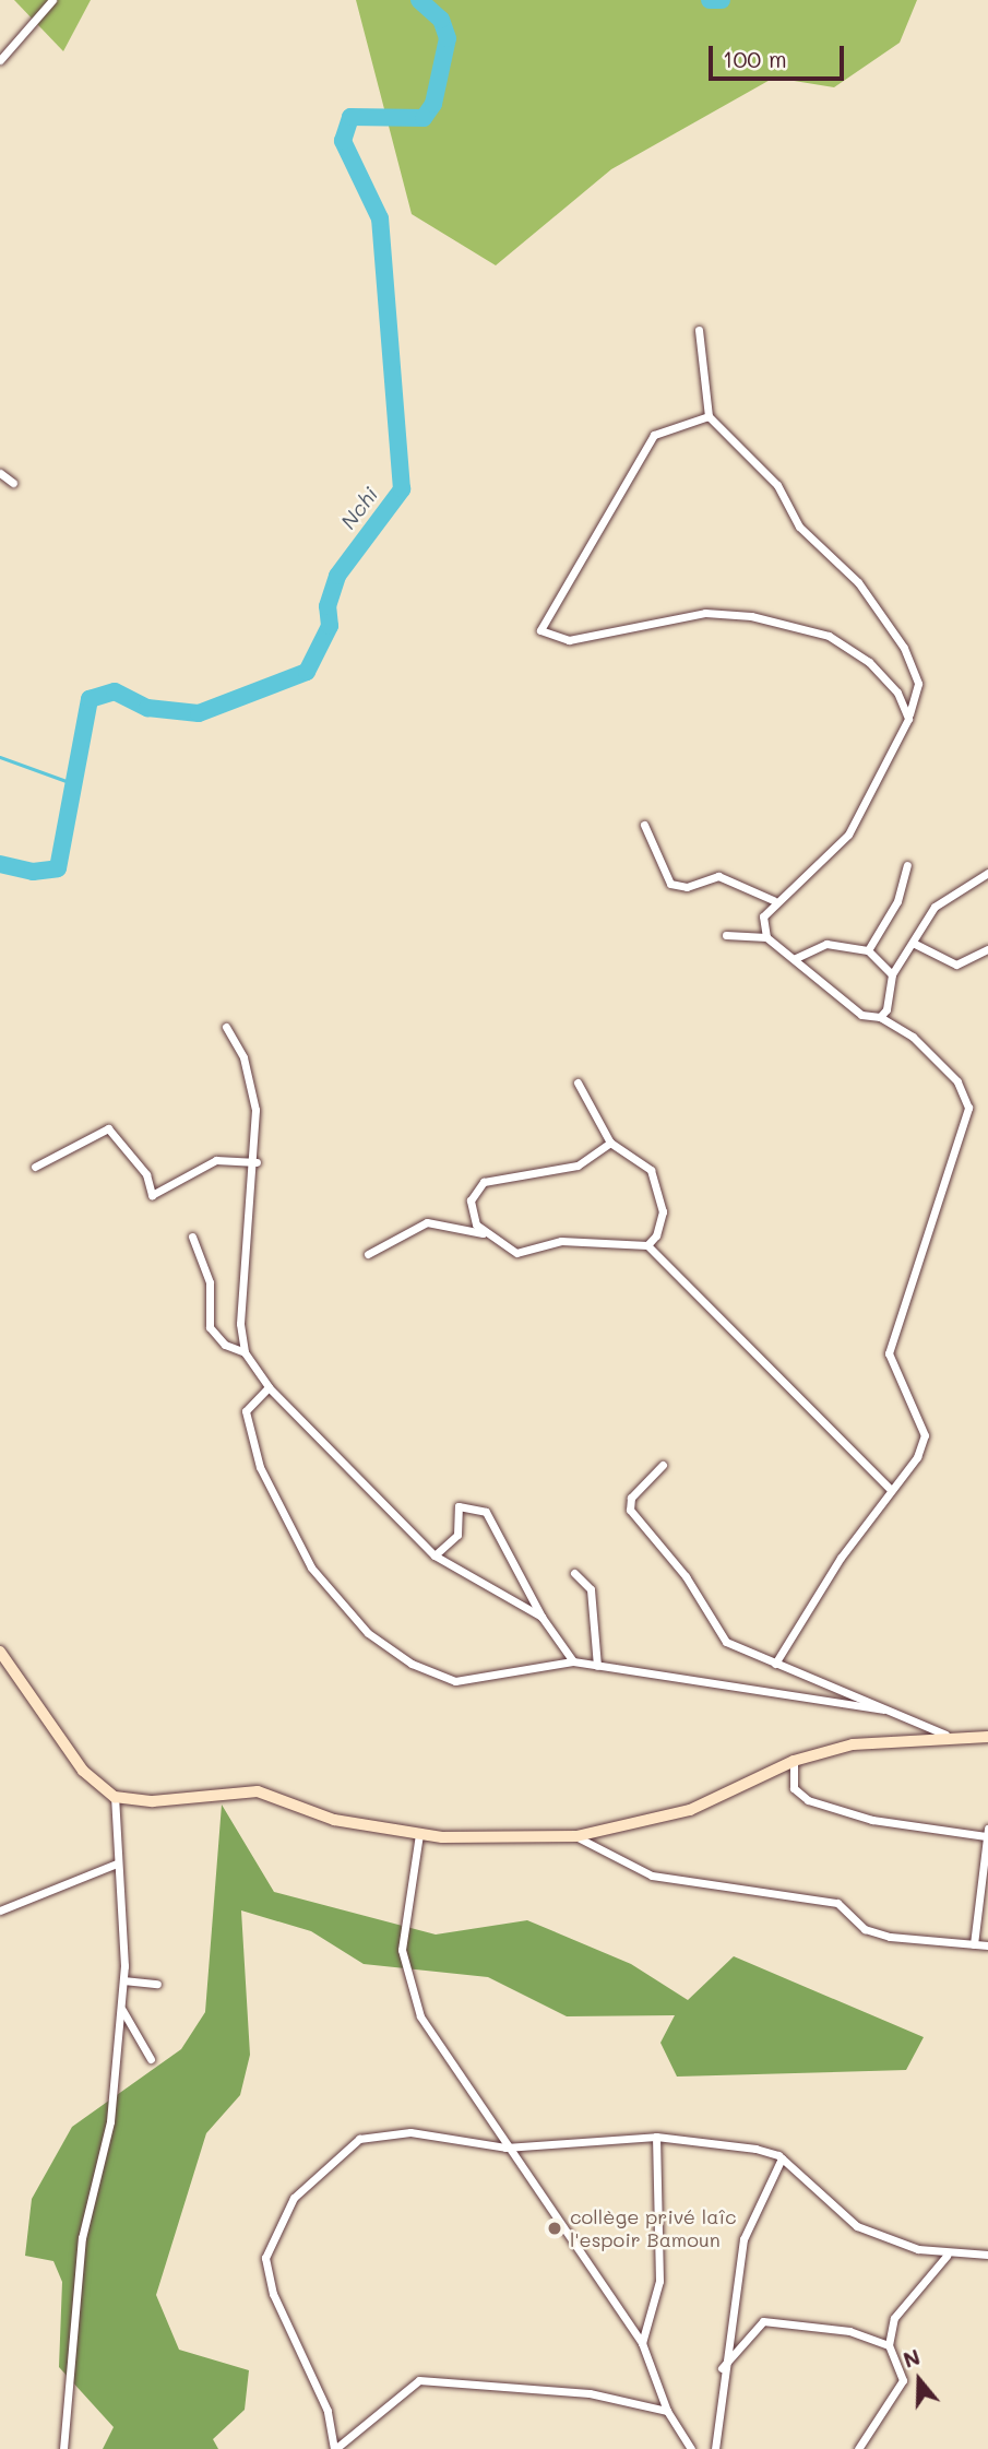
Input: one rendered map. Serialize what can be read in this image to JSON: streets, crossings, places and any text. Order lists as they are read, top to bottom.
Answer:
{
  "water": ["Nchi"],
  "places": ["collège privé laîc l'espoir Bamoun"],
  "scale_bar": "100 m",
  "north": "top"
}
